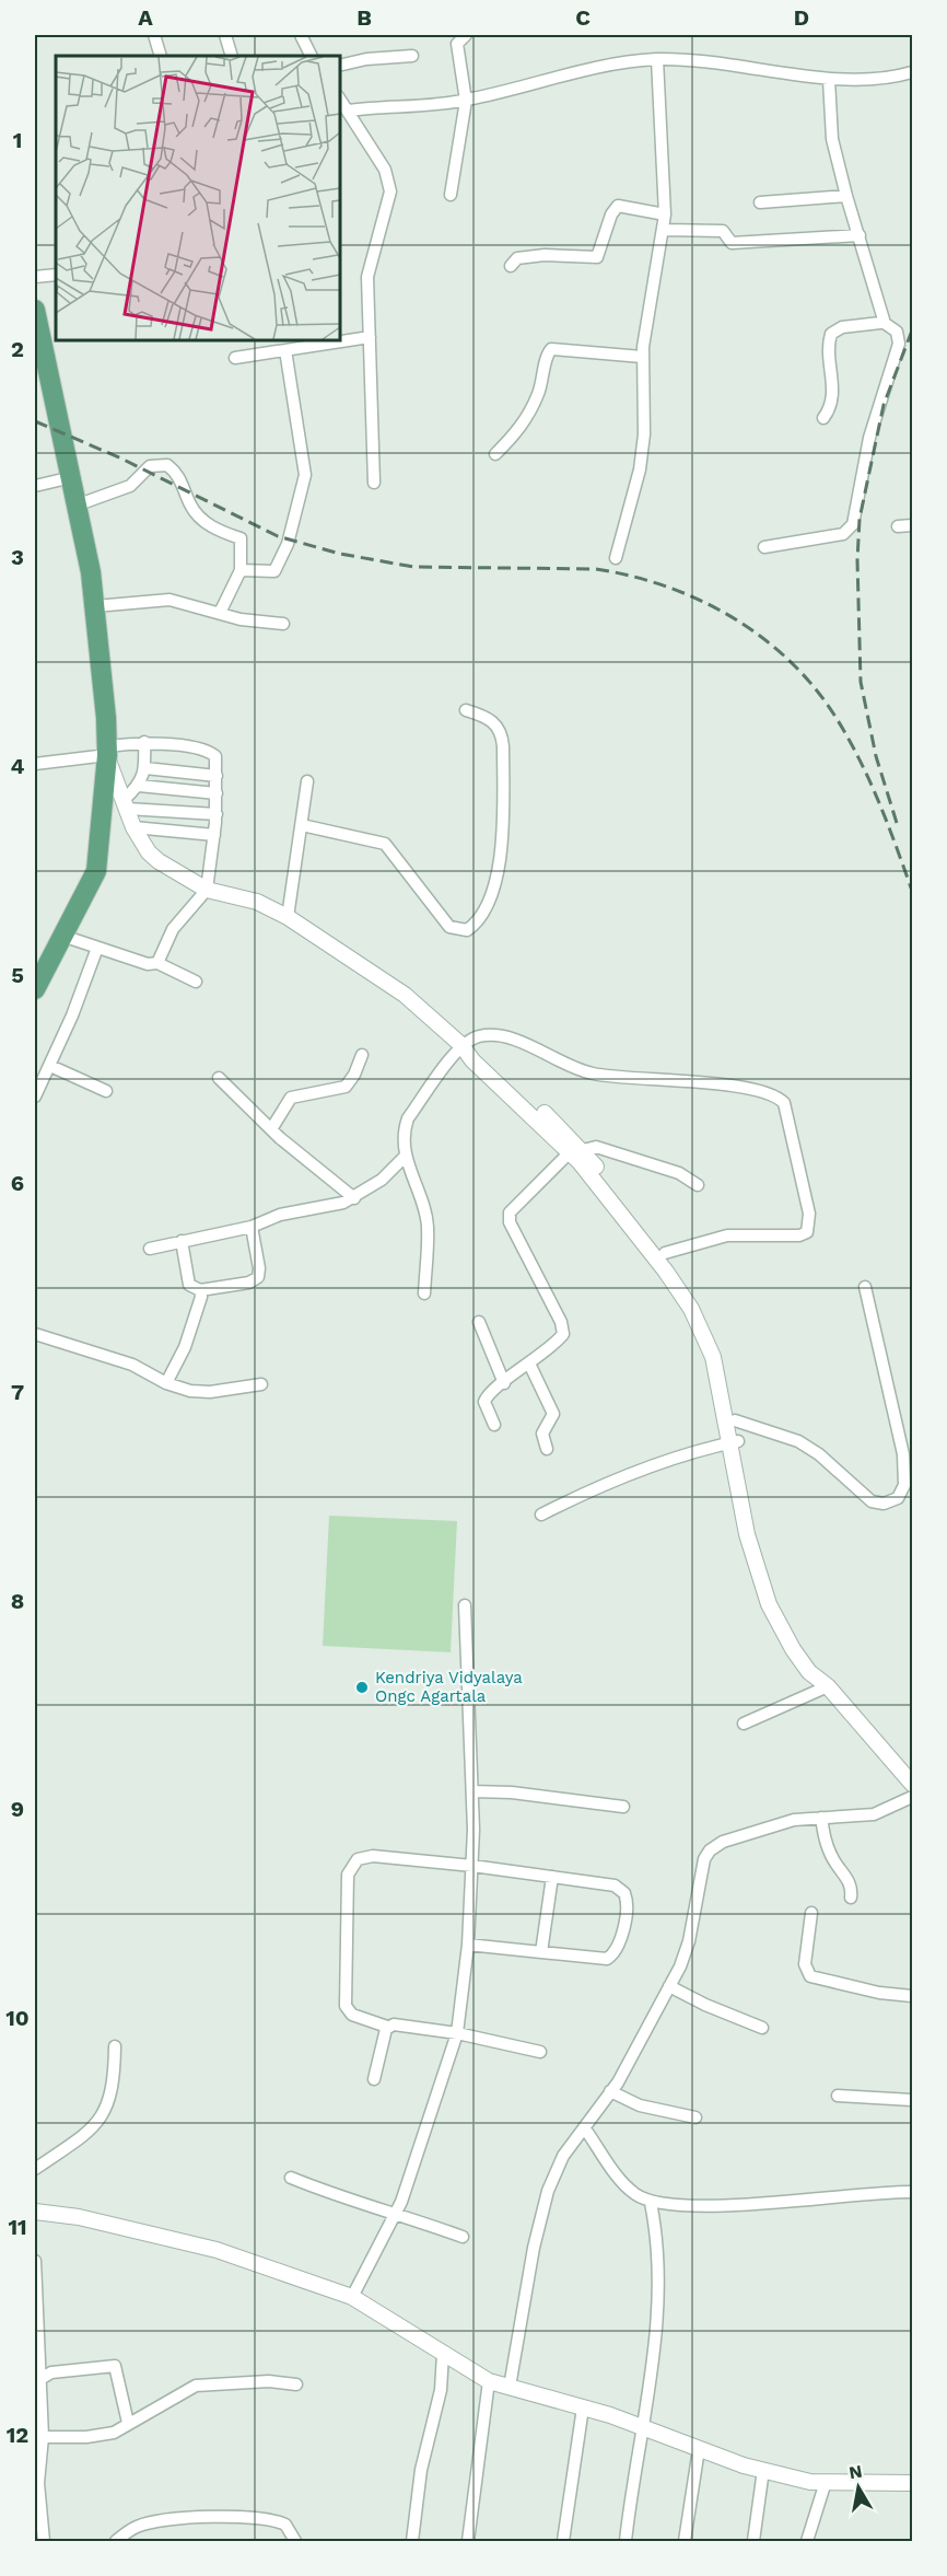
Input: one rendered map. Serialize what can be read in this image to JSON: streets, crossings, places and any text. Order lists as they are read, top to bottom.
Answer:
{
  "places": ["Kendriya Vidyalaya Ongc Agartala"],
  "north": "top",
  "grid": {
    "columns": [
      "A",
      "B",
      "C",
      "D"
    ],
    "rows": [
      "1",
      "2",
      "3",
      "4",
      "5",
      "6",
      "7",
      "8",
      "9",
      "10",
      "11",
      "12"
    ]
  }
}
